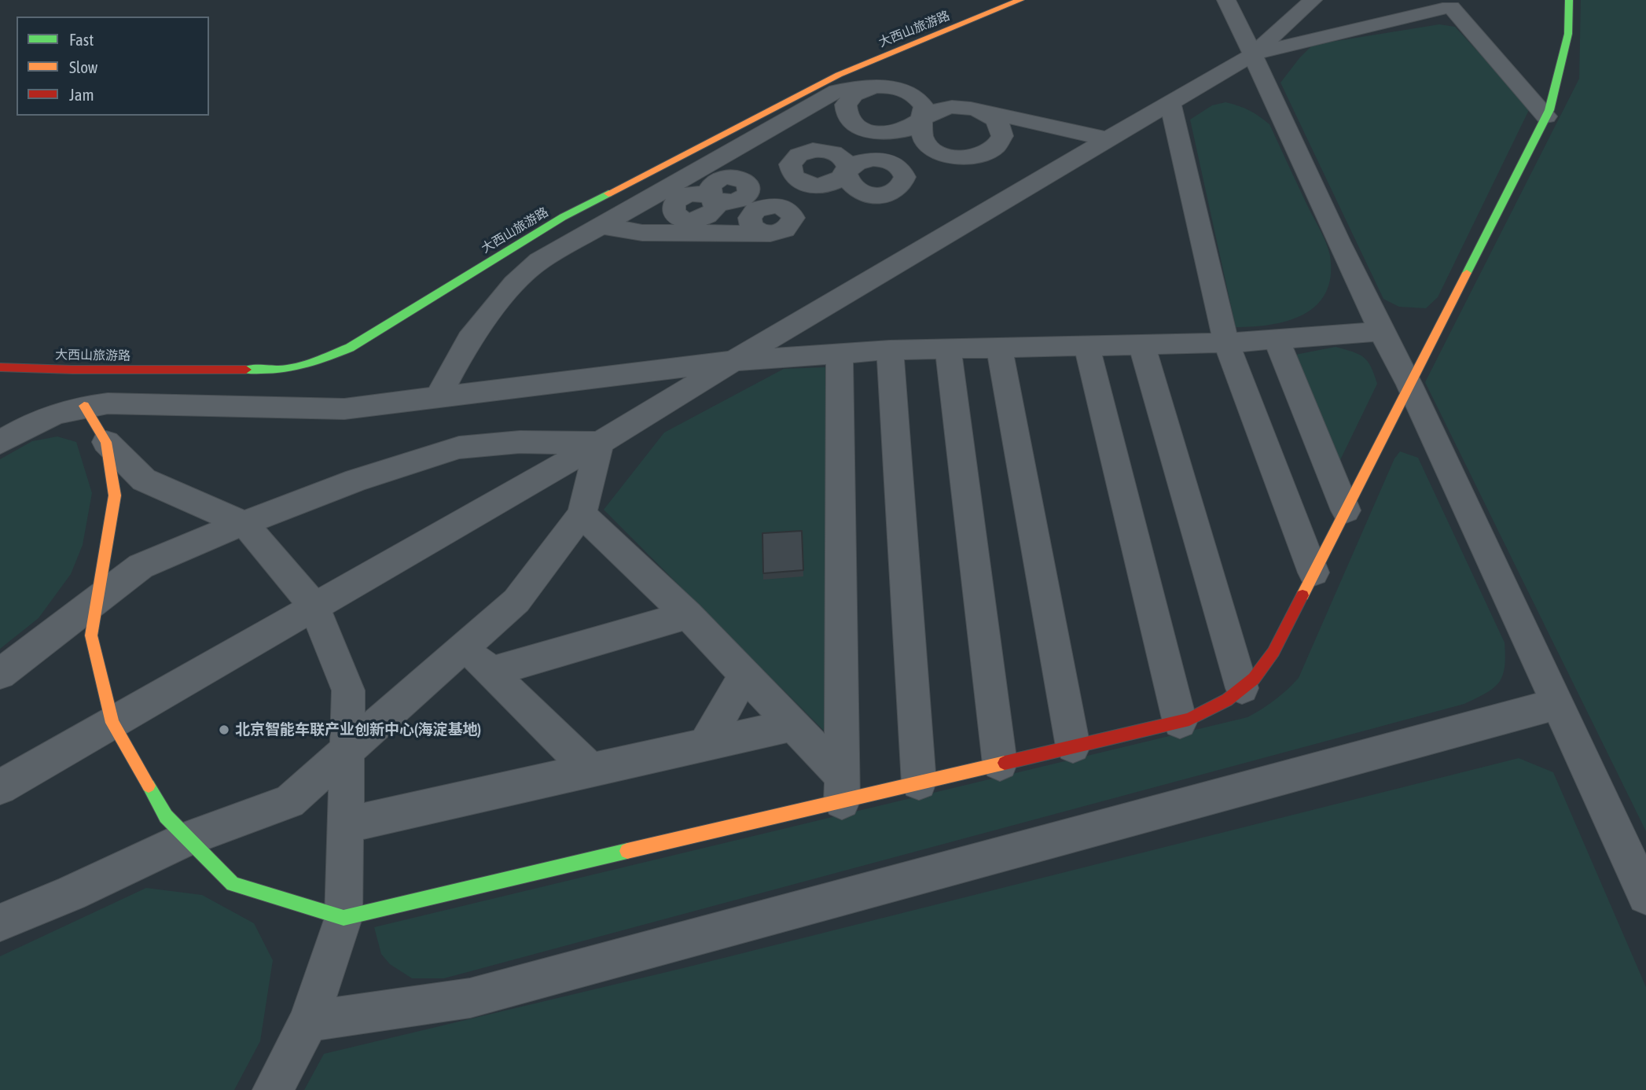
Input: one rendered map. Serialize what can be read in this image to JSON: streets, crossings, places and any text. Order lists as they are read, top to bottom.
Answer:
{
  "streets": {
    "street": ["大西山旅游路"]
  },
  "places": ["北京智能车联产业创新中心(海淀基地)"],
  "legend": ["Fast", "Slow", "Jam"]
}
